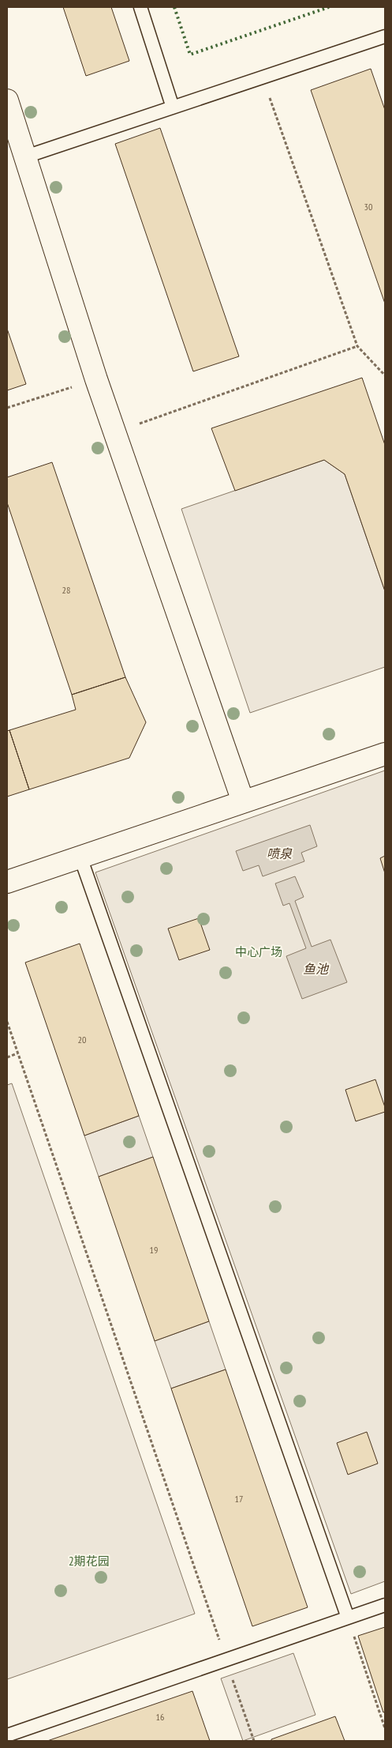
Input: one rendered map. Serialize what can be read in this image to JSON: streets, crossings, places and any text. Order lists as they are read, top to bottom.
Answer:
{
  "water": ["喷泉", "鱼池"],
  "parks": ["中心广场", "2期花园"],
  "house_numbers": [
    "30",
    "28",
    "20",
    "19",
    "17",
    "16"
  ]
}
